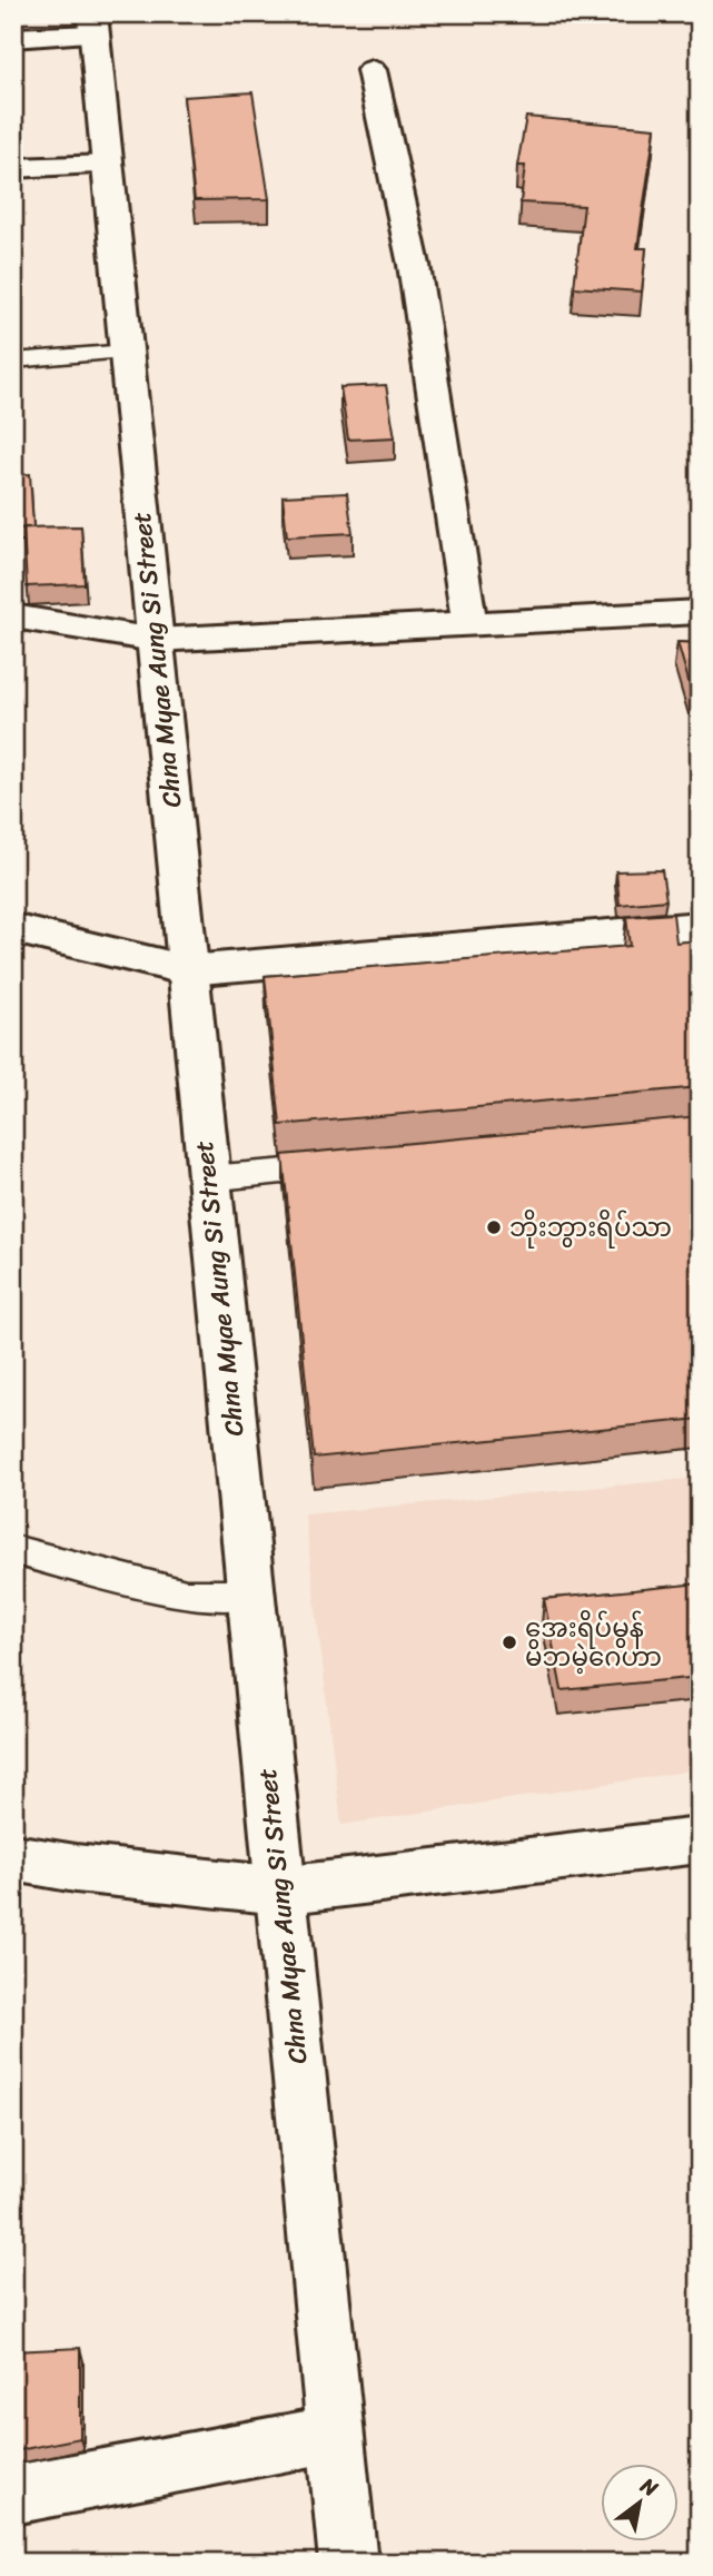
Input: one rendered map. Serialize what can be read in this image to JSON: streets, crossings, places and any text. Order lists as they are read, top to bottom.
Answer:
{
  "streets": {
    "street": ["Chna Myae Aung Si Street"]
  },
  "places": ["ဘိုးဘွားရိပ်သာ", "အေးရိပ်မွန် မိဘမဲ့ဂေဟာ"],
  "north": "top right"
}
